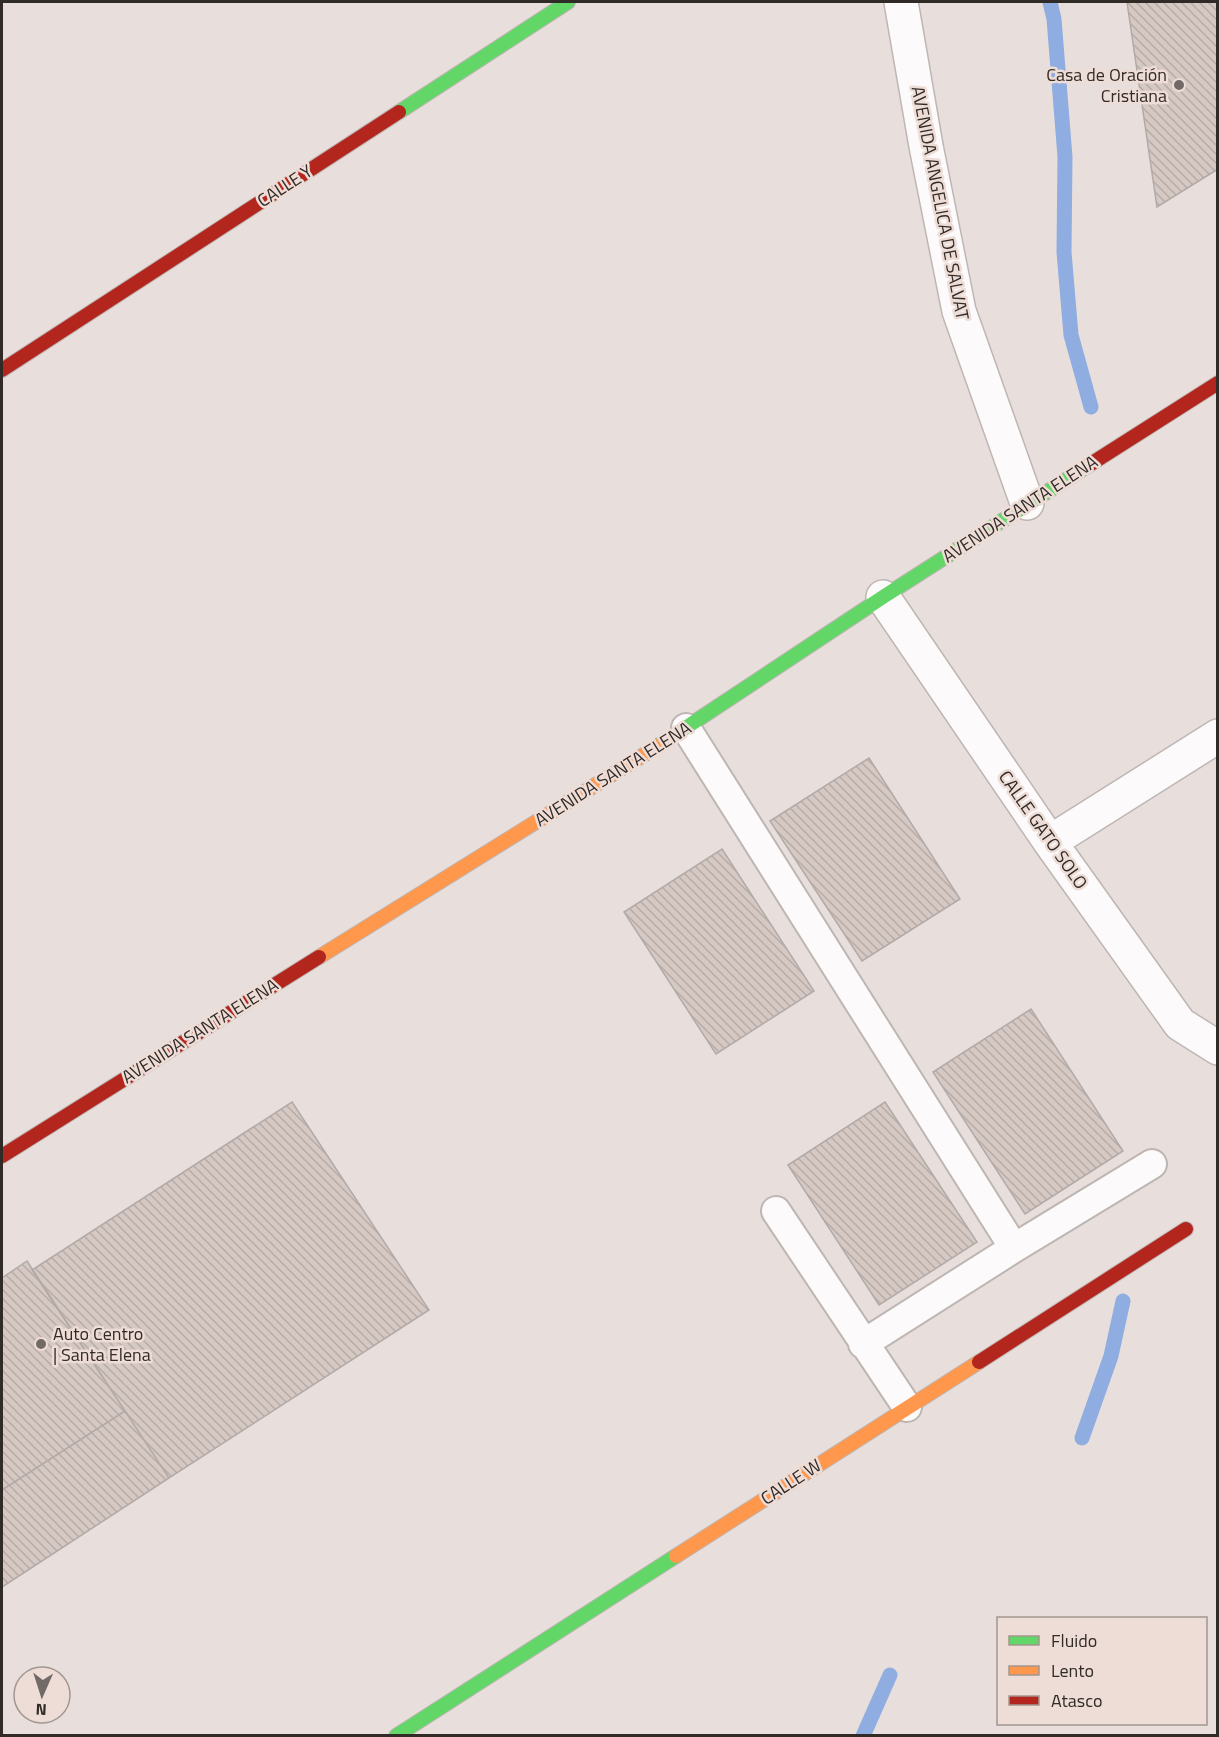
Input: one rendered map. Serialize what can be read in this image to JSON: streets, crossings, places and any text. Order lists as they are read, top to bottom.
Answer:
{
  "streets": {
    "street": [
      "CALLE Y",
      "AVENIDA ANGELICA DE SALVAT",
      "AVENIDA SANTA ELENA",
      "CALLE GATO SOLO",
      "CALLE W"
    ]
  },
  "crossings": [
    ["AVENIDA ANGELICA DE SALVAT", "AVENIDA SANTA ELENA"],
    ["AVENIDA SANTA ELENA", "CALLE GATO SOLO"]
  ],
  "places": ["Casa de Oración Cristiana", "Auto Centro | Santa Elena"],
  "legend": ["Fluido", "Lento", "Atasco"],
  "north": "bottom"
}
